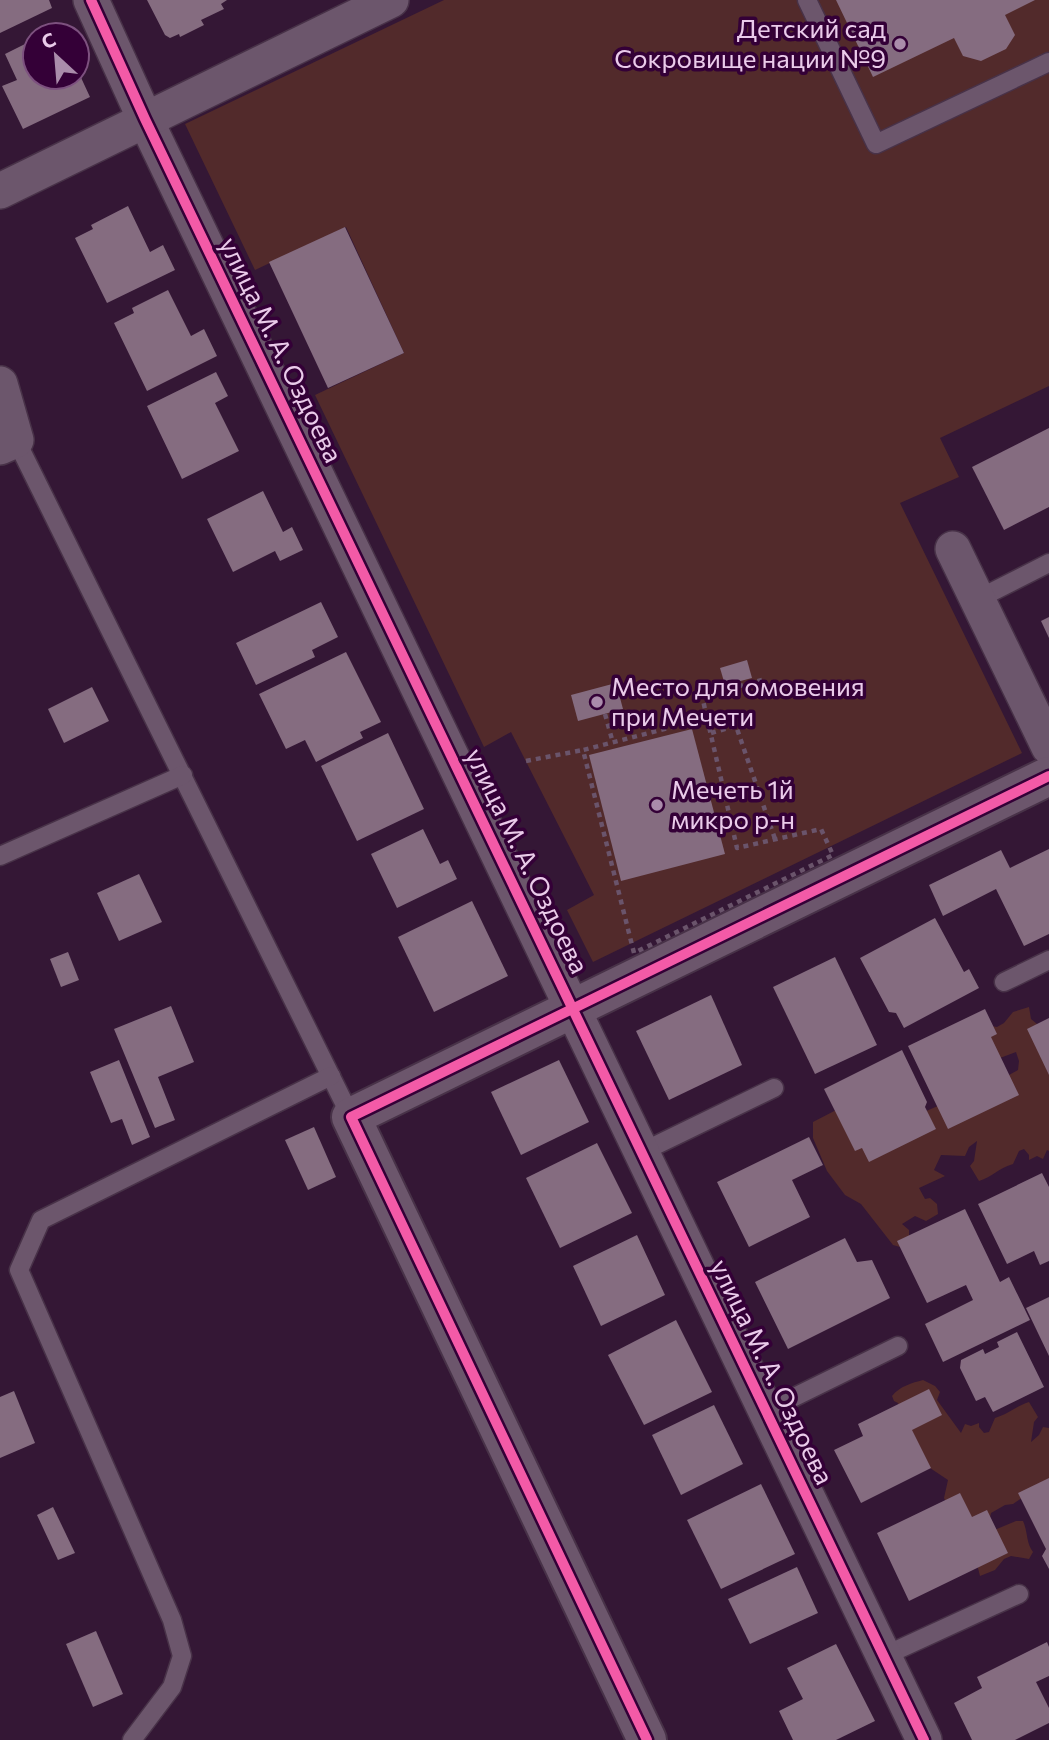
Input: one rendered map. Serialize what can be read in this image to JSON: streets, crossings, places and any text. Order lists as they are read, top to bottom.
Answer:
{
  "streets": {
    "street": ["улица М. А. Оздоева"]
  },
  "places": ["Детский сад Сокровище нации №9", "Место для омовения при Мечети", "Мечеть 1й микро р-н"],
  "north": "top left"
}
